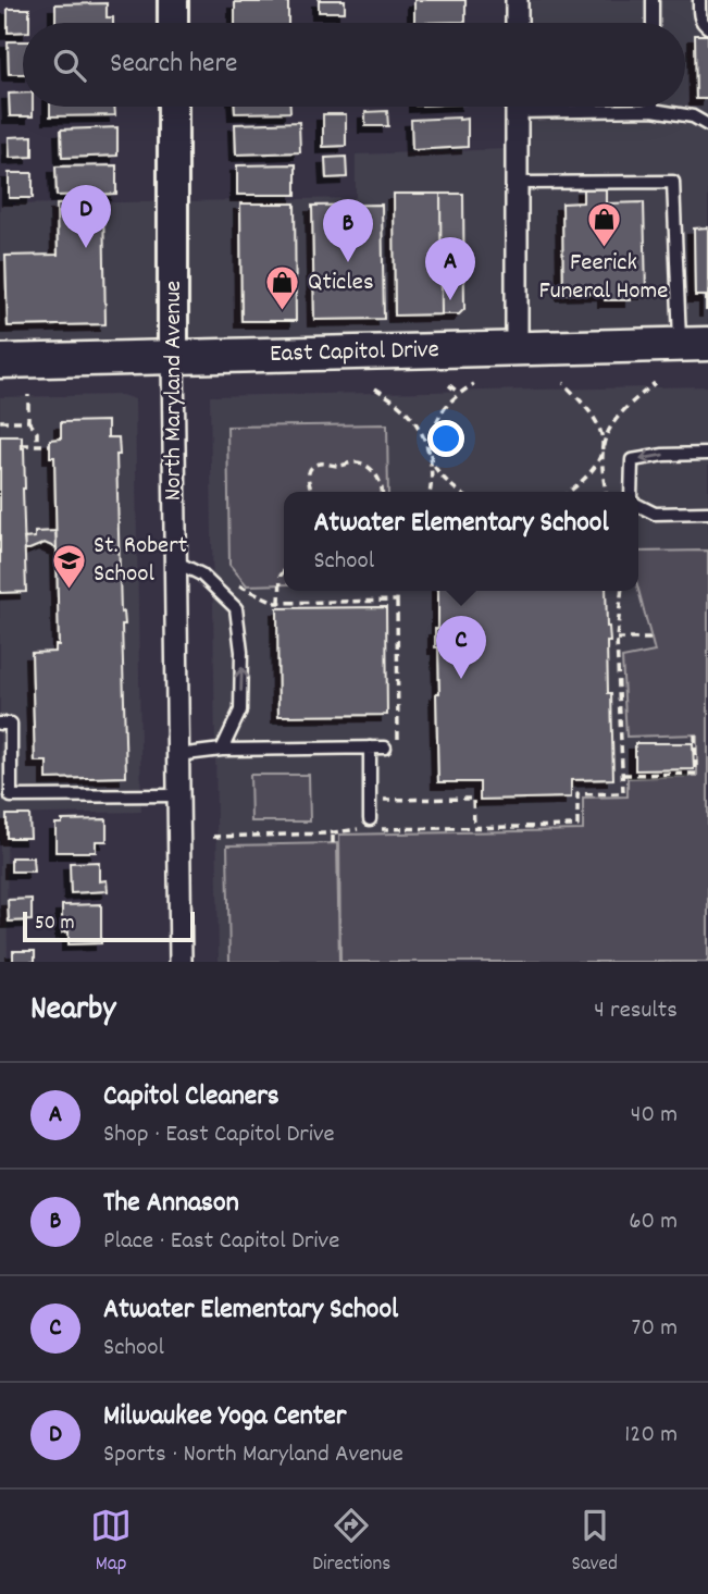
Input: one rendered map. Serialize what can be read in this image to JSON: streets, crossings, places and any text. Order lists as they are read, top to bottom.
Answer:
{
  "streets": {
    "main road": ["East Capitol Drive"],
    "street": ["North Maryland Avenue"]
  },
  "crossings": [
    ["East Capitol Drive", "North Maryland Avenue"]
  ],
  "places": {
    "shop": ["Feerick Funeral Home", "Qticles"],
    "school or university": ["St. Robert School"]
  },
  "scale_bar": "50 m",
  "page": {
    "search": "Search here",
    "pins": [
      "D",
      "B",
      "A",
      "C"
    ],
    "popup": ["Atwater Elementary School", "School"],
    "scale": "50 m",
    "heading": ["Nearby", "4 results"],
    "list": [
      {
        "mark": "A",
        "name": "Capitol Cleaners",
        "note": "Shop · East Capitol Drive",
        "value": "40 m"
      },
      {
        "mark": "B",
        "name": "The Annason",
        "note": "Place · East Capitol Drive",
        "value": "60 m"
      },
      {
        "mark": "C",
        "name": "Atwater Elementary School",
        "note": "School",
        "value": "70 m"
      },
      {
        "mark": "D",
        "name": "Milwaukee Yoga Center",
        "note": "Sports · North Maryland Avenue",
        "value": "120 m"
      }
    ],
    "nav": ["Map", "Directions", "Saved"]
  }
}
